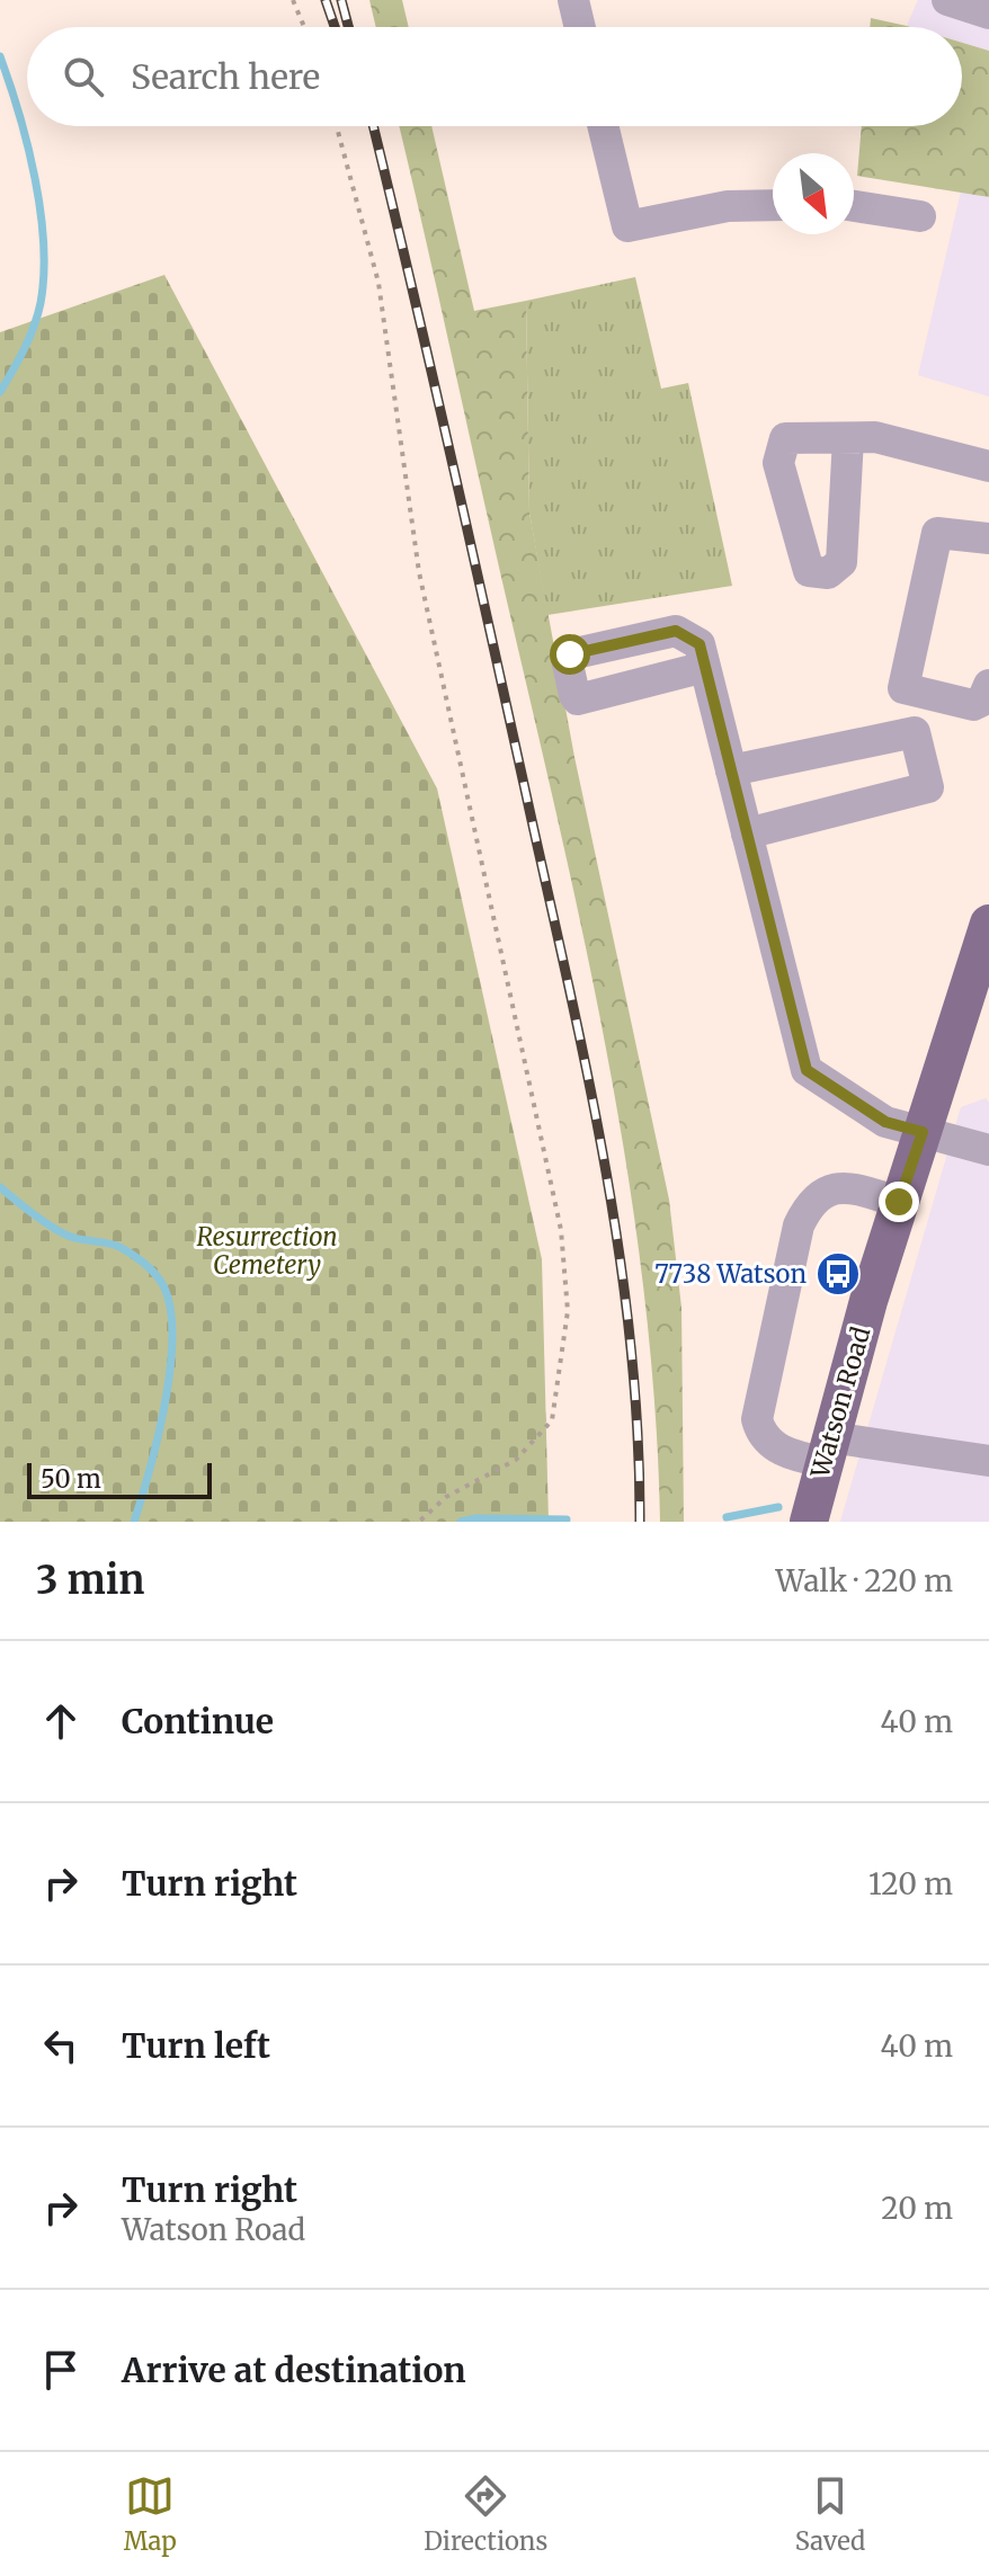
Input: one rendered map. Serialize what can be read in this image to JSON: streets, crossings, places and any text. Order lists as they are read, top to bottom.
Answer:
{
  "streets": {
    "main road": ["Watson Road"]
  },
  "parks": ["Resurrection Cemetery"],
  "places": {
    "bus stop": ["7738 Watson"]
  },
  "scale_bar": "50 m",
  "north": "bottom right",
  "page": {
    "search": "Search here",
    "scale": "50 m",
    "heading": ["3 min", "Walk · 220 m"],
    "list": [
      ["Continue", "40 m"],
      ["Turn right", "120 m"],
      ["Turn left", "40 m"],
      ["Turn right", "Watson Road", "20 m"],
      "Arrive at destination"
    ],
    "nav": ["Map", "Directions", "Saved"]
  }
}
